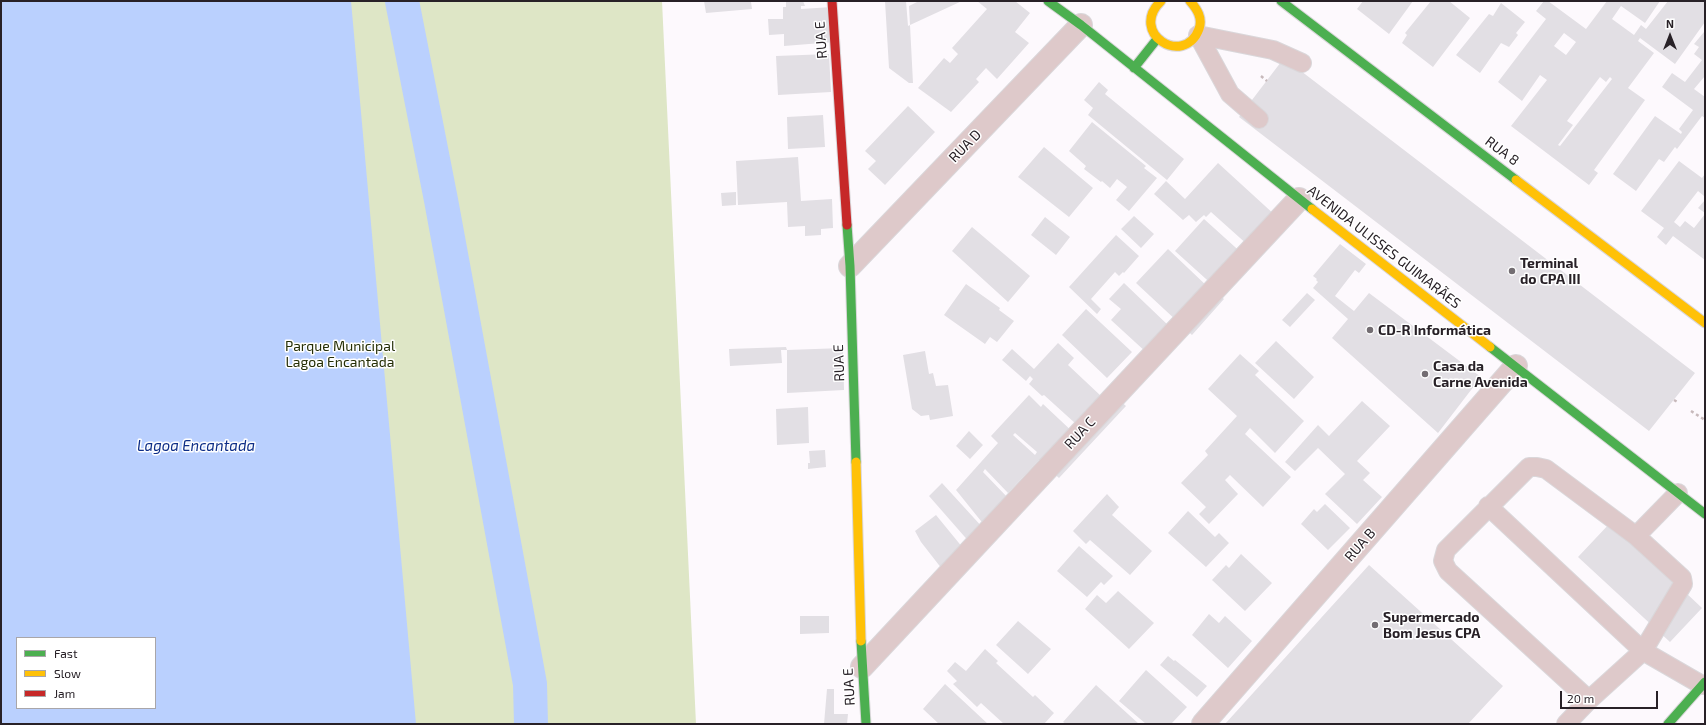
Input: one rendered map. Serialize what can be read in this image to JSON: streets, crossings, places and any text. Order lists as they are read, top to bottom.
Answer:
{
  "streets": {
    "main road": ["RUA E", "RUA 8", "AVENIDA ULISSES GUIMARÃES"],
    "street": ["RUA D", "RUA C", "RUA B"]
  },
  "crossings": [
    ["RUA E", "RUA D"],
    ["RUA E", "RUA C"],
    ["RUA D", "AVENIDA ULISSES GUIMARÃES"],
    ["AVENIDA ULISSES GUIMARÃES", "RUA C"],
    ["AVENIDA ULISSES GUIMARÃES", "RUA B"]
  ],
  "water": ["Lagoa Encantada"],
  "parks": ["Parque Municipal Lagoa Encantada"],
  "places": [
    "Terminal do CPA III",
    "CD-R Informática",
    "Casa da Carne Avenida",
    "Supermercado Bom Jesus CPA"
  ],
  "legend": ["Fast", "Slow", "Jam"],
  "scale_bar": "20 m",
  "north": "top"
}
